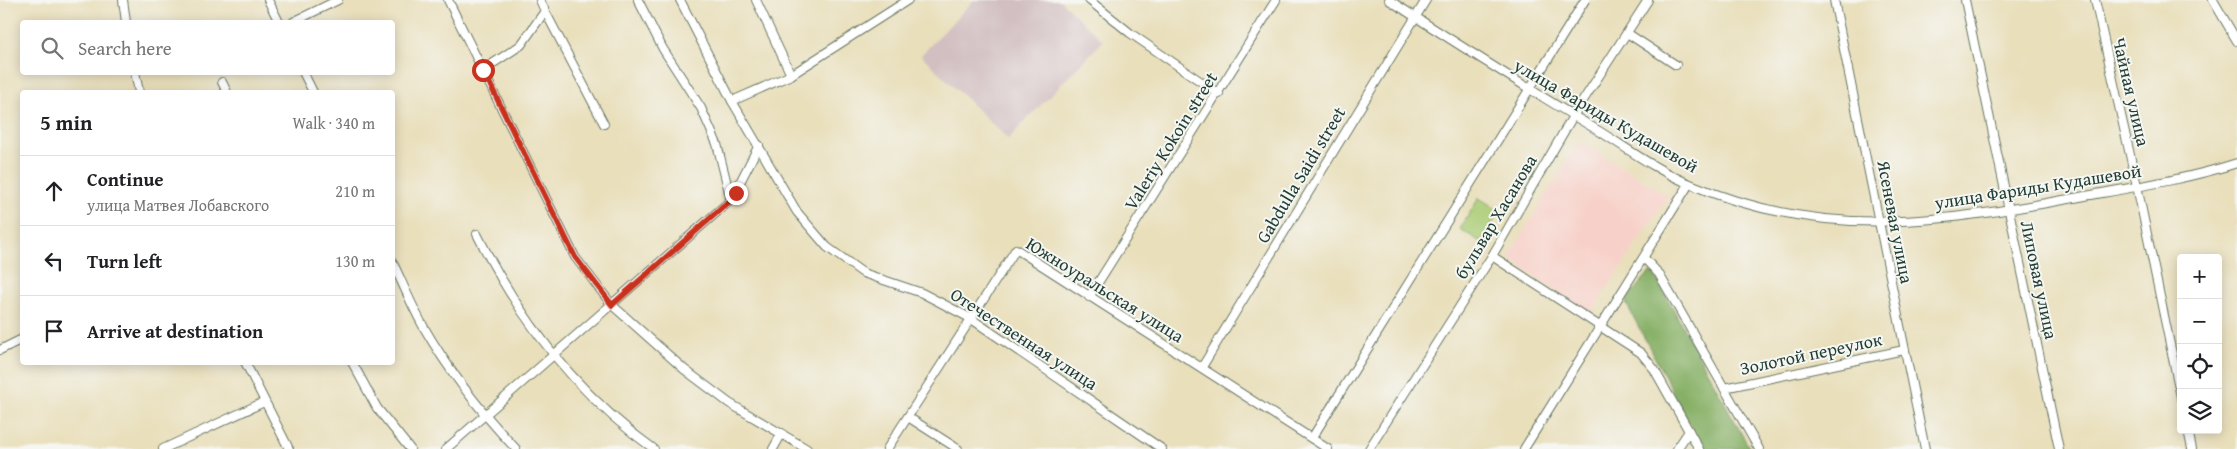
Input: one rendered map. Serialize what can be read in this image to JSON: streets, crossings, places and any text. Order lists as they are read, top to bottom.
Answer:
{
  "streets": {
    "street": [
      "Чайная улица",
      "улица Фариды Кудашевой",
      "Valeriy Kokoin street",
      "Gabdulla Saidi street",
      "бульвар Хасанова",
      "Ясеневая улица",
      "Липовая улица",
      "Южноуральская улица",
      "Отечественная улица",
      "Золотой переулок"
    ]
  },
  "crossings": [
    ["Чайная улица", "улица Фариды Кудашевой"],
    ["улица Фариды Кудашевой", "Gabdulla Saidi street"],
    ["улица Фариды Кудашевой", "бульвар Хасанова"],
    ["улица Фариды Кудашевой", "Ясеневая улица"],
    ["улица Фариды Кудашевой", "Липовая улица"],
    ["Valeriy Kokoin street", "Южноуральская улица"],
    ["Gabdulla Saidi street", "Южноуральская улица"],
    ["Ясеневая улица", "Золотой переулок"],
    ["Южноуральская улица", "Отечественная улица"]
  ],
  "page": {
    "search": "Search here",
    "heading": ["5 min", "Walk · 340 m"],
    "list": [
      ["Continue", "улица Матвея Лобавского", "210 m"],
      ["Turn left", "130 m"],
      "Arrive at destination"
    ],
    "map_buttons": ["+", "−"]
  }
}
